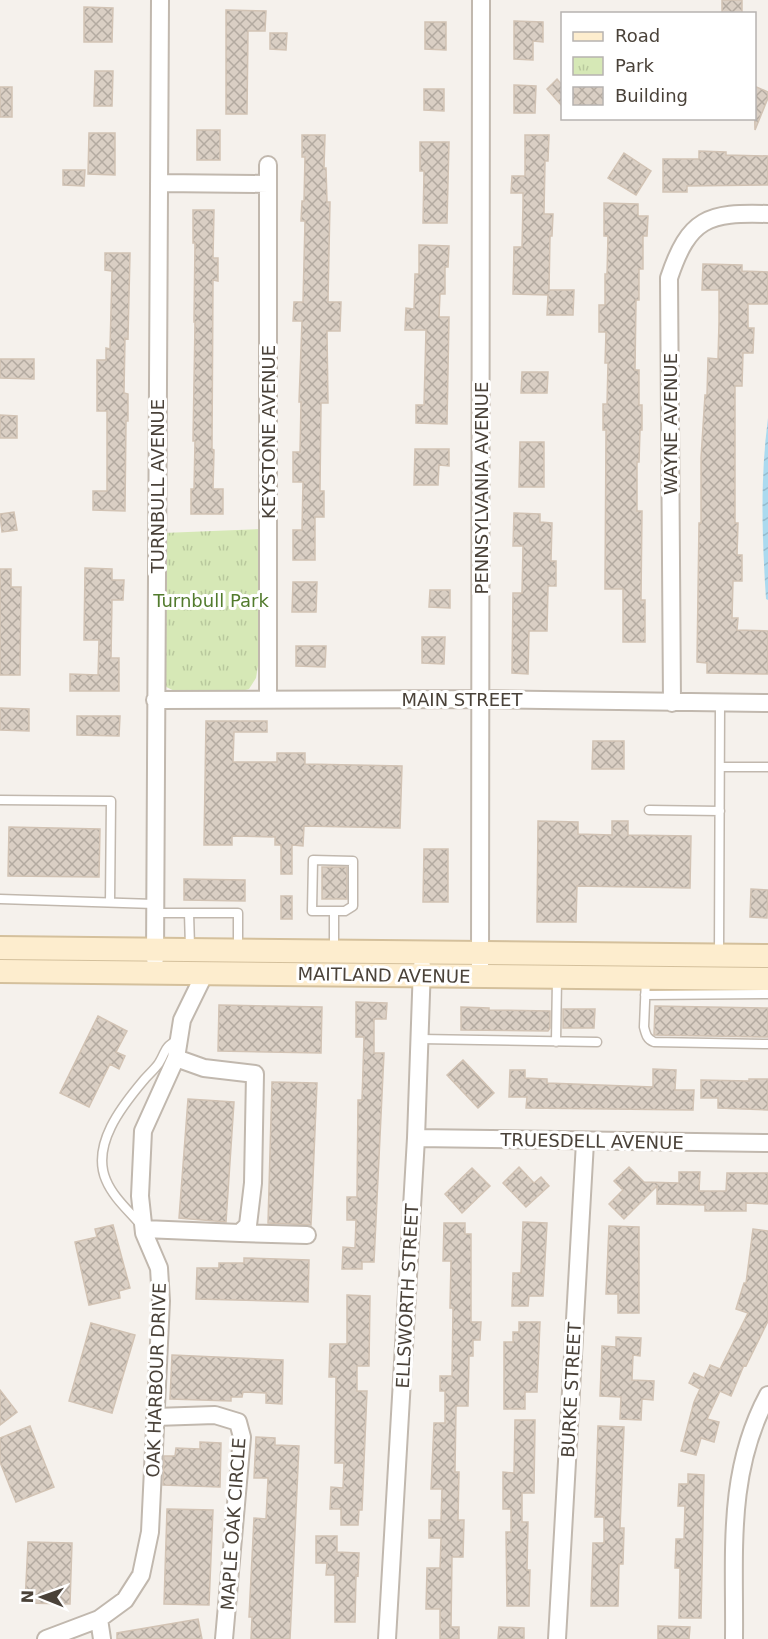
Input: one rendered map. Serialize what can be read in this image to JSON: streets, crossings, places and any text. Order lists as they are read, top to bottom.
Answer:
{
  "streets": {
    "main road": ["MAITLAND AVENUE"],
    "street": [
      "WAYNE AVENUE",
      "KEYSTONE AVENUE",
      "TURNBULL AVENUE",
      "PENNSYLVANIA AVENUE",
      "MAIN STREET",
      "TRUESDELL AVENUE",
      "ELLSWORTH STREET",
      "OAK HARBOUR DRIVE",
      "BURKE STREET",
      "MAPLE OAK CIRCLE"
    ]
  },
  "crossings": [
    ["WAYNE AVENUE", "MAIN STREET"],
    ["KEYSTONE AVENUE", "MAIN STREET"],
    ["TURNBULL AVENUE", "MAIN STREET"],
    ["TURNBULL AVENUE", "MAITLAND AVENUE"],
    ["PENNSYLVANIA AVENUE", "MAIN STREET"],
    ["PENNSYLVANIA AVENUE", "MAITLAND AVENUE"],
    ["MAITLAND AVENUE", "ELLSWORTH STREET"],
    ["MAITLAND AVENUE", "OAK HARBOUR DRIVE"],
    ["TRUESDELL AVENUE", "ELLSWORTH STREET"],
    ["TRUESDELL AVENUE", "BURKE STREET"],
    ["OAK HARBOUR DRIVE", "MAPLE OAK CIRCLE"]
  ],
  "parks": ["Turnbull Park"],
  "legend": ["Road", "Park", "Building"],
  "north": "left"
}
